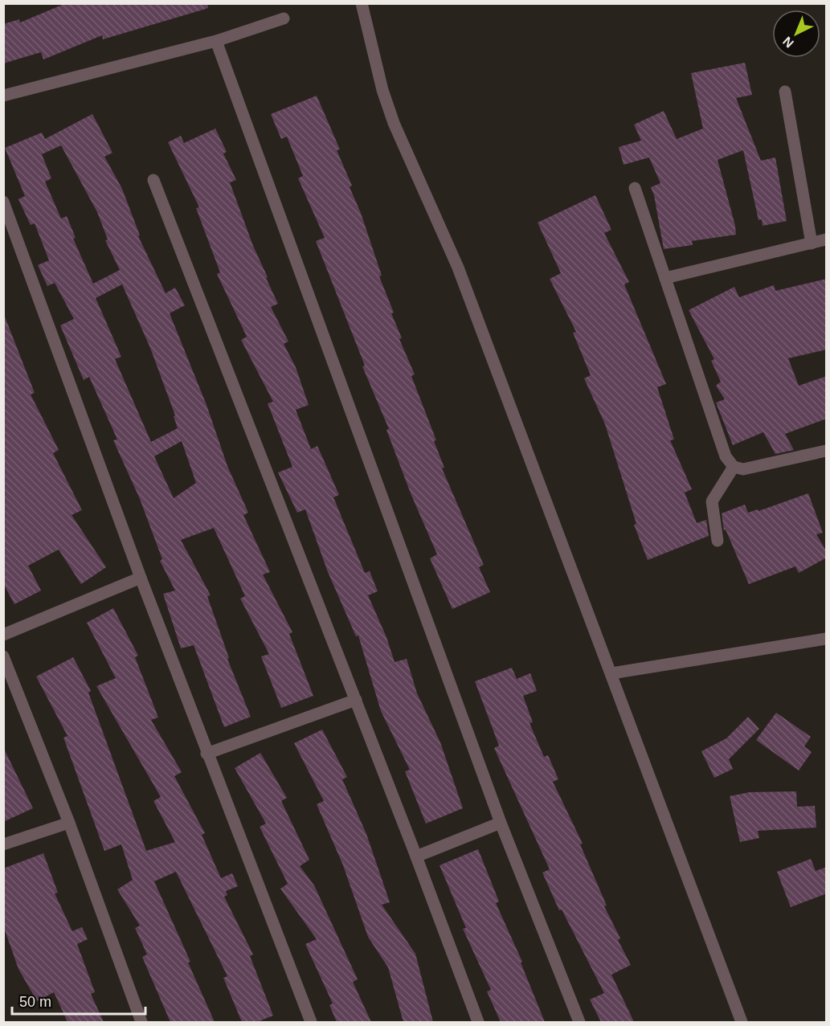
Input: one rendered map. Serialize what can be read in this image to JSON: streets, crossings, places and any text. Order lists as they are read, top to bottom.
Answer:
{
  "scale_bar": "50 m",
  "north": "bottom left"
}
